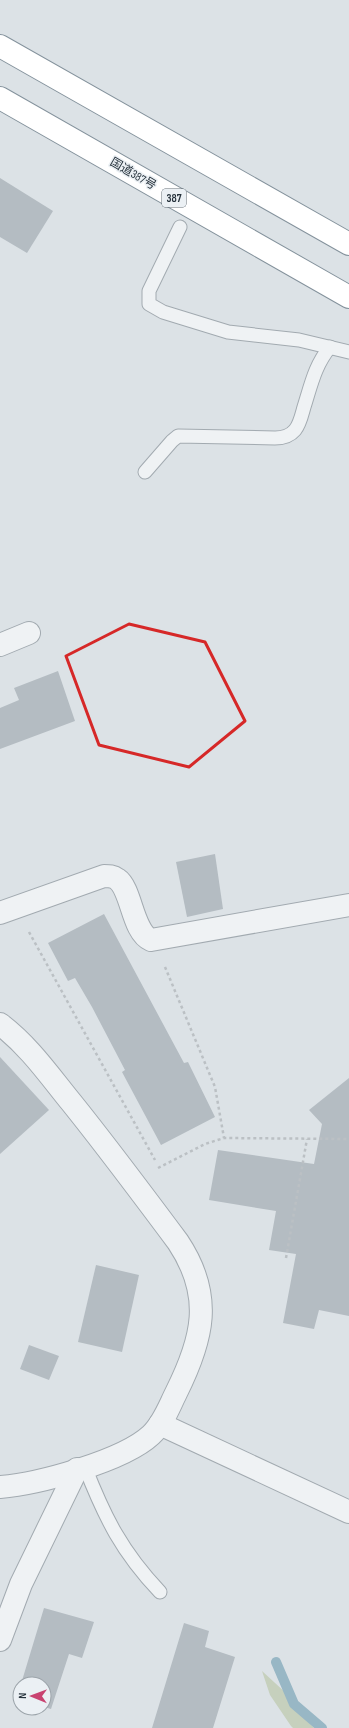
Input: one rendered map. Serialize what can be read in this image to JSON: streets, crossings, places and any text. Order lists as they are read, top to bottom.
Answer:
{
  "streets": {
    "highway": ["国道387号", "387"]
  },
  "north": "left"
}
